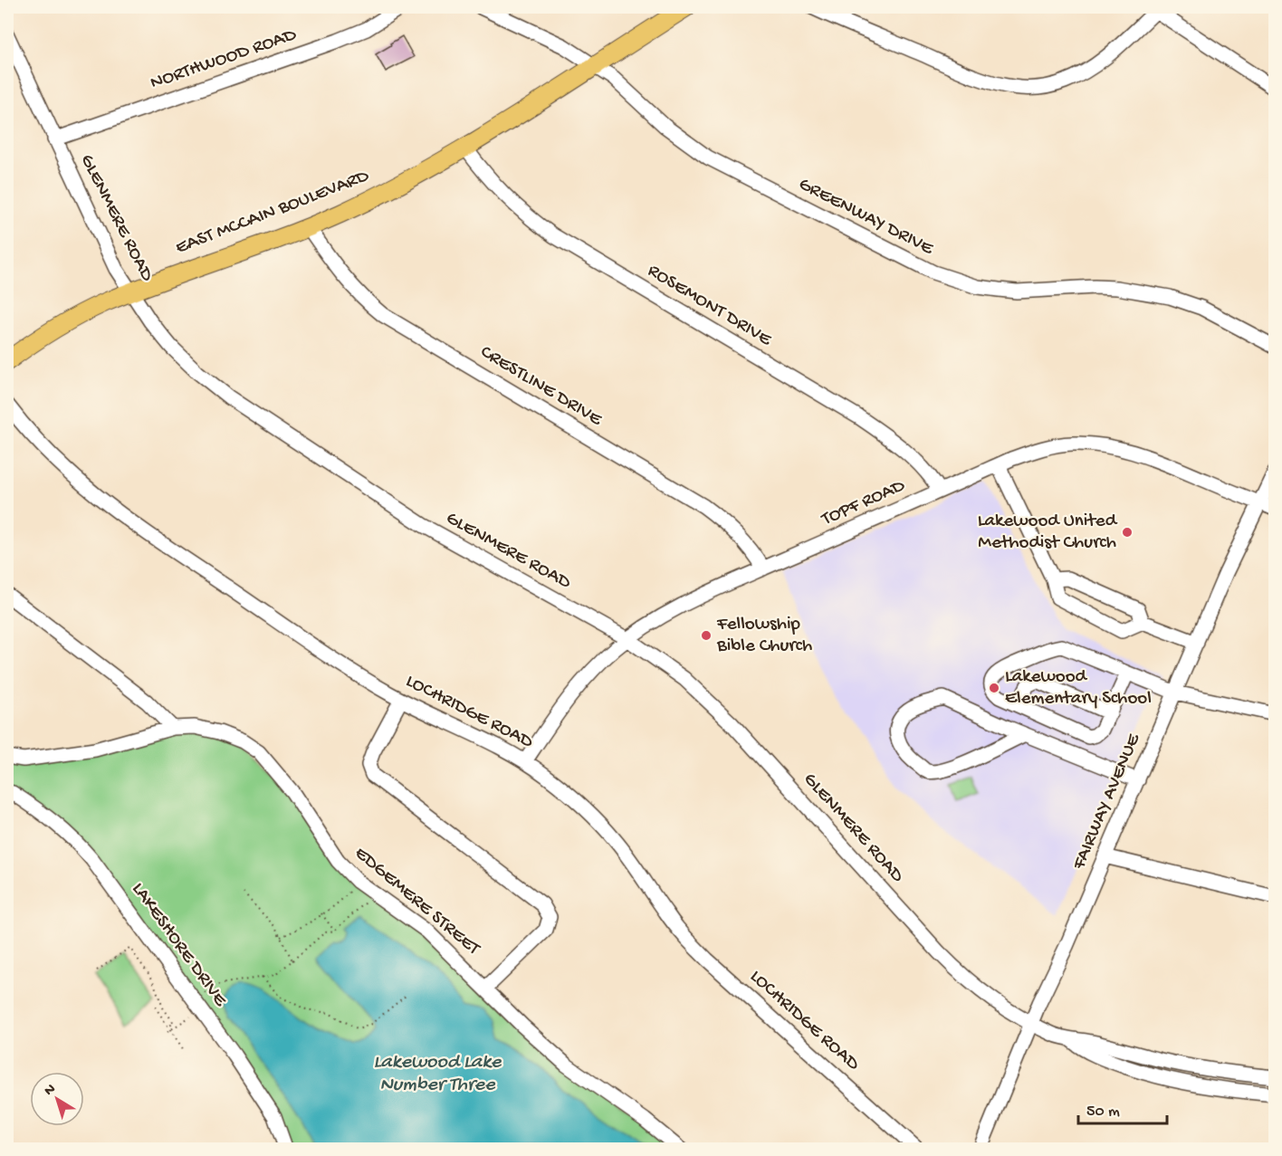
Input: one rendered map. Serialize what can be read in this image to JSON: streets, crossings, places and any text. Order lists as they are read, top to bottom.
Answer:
{
  "streets": {
    "main road": ["EAST MCCAIN BOULEVARD"],
    "street": [
      "NORTHWOOD ROAD",
      "GREENWAY DRIVE",
      "GLENMERE ROAD",
      "ROSEMONT DRIVE",
      "CRESTLINE DRIVE",
      "TOPF ROAD",
      "LOCHRIDGE ROAD",
      "FAIRWAY AVENUE",
      "EDGEMERE STREET",
      "LAKESHORE DRIVE"
    ]
  },
  "crossings": [
    ["NORTHWOOD ROAD", "GLENMERE ROAD"],
    ["EAST MCCAIN BOULEVARD", "GREENWAY DRIVE"],
    ["EAST MCCAIN BOULEVARD", "GLENMERE ROAD"],
    ["EAST MCCAIN BOULEVARD", "ROSEMONT DRIVE"],
    ["EAST MCCAIN BOULEVARD", "CRESTLINE DRIVE"],
    ["GLENMERE ROAD", "TOPF ROAD"],
    ["GLENMERE ROAD", "FAIRWAY AVENUE"],
    ["ROSEMONT DRIVE", "TOPF ROAD"],
    ["CRESTLINE DRIVE", "TOPF ROAD"],
    ["TOPF ROAD", "LOCHRIDGE ROAD"],
    ["TOPF ROAD", "FAIRWAY AVENUE"]
  ],
  "water": ["Lakewood Lake Number Three"],
  "places": ["Lakewood United Methodist Church", "Fellowship Bible Church", "Lakewood Elementary School"],
  "scale_bar": "50 m",
  "north": "top left"
}
